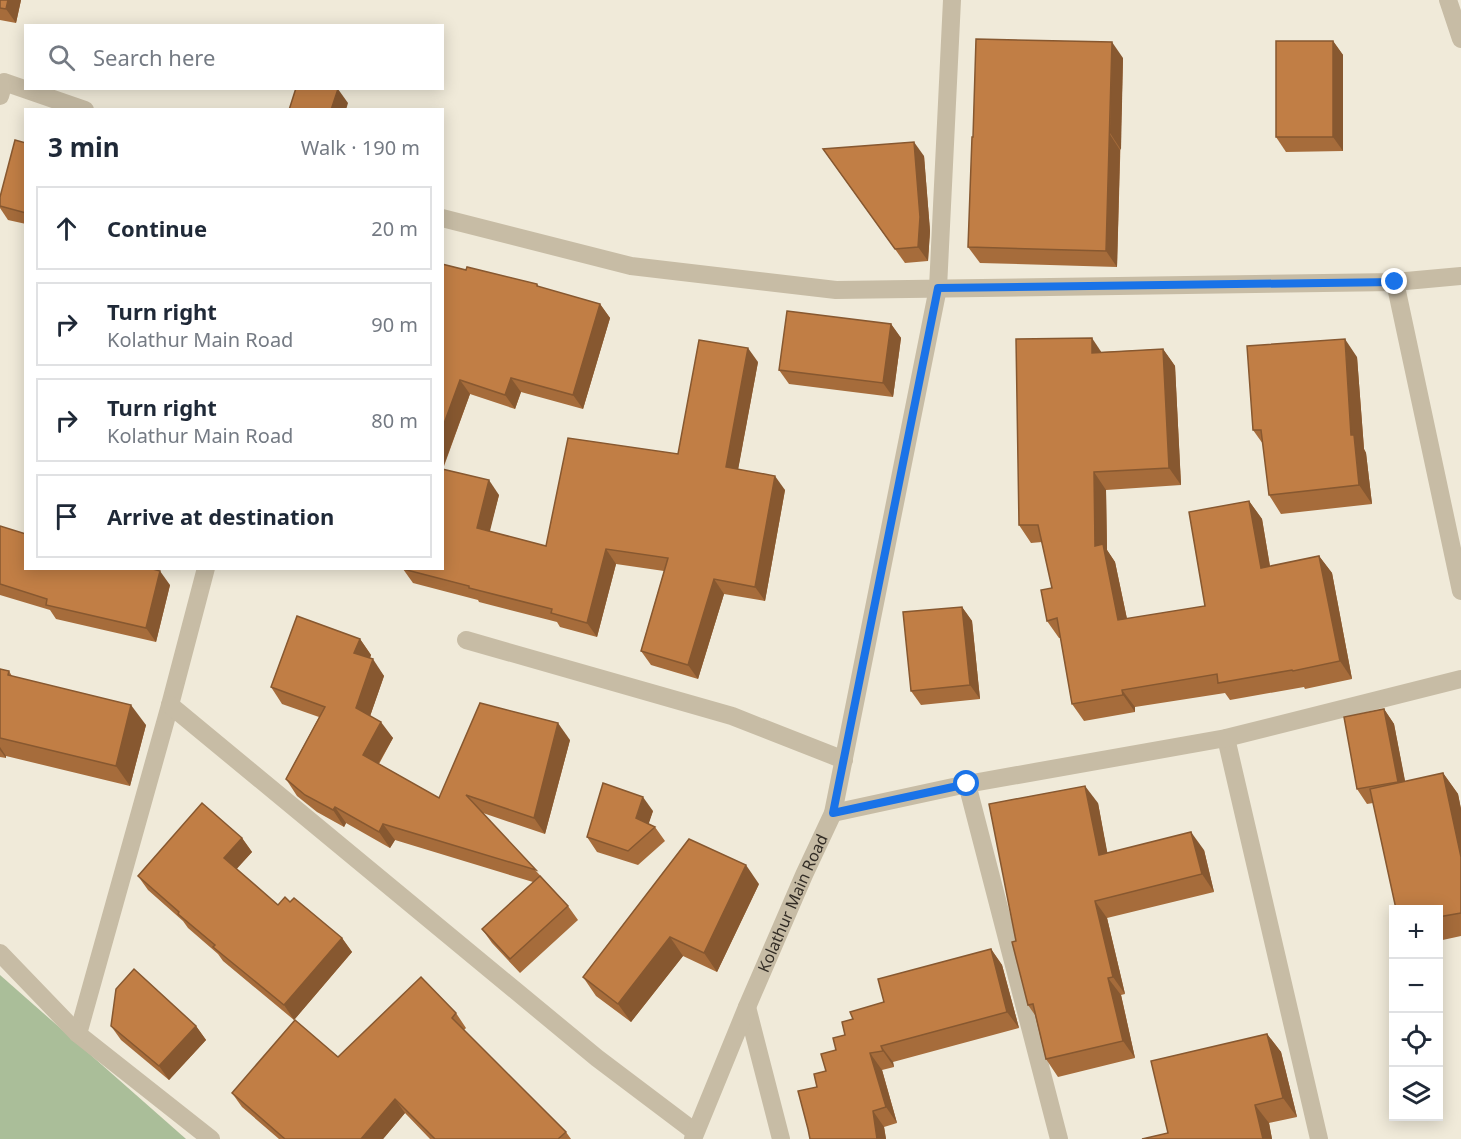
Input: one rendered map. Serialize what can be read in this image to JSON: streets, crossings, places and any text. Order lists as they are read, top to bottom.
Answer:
{
  "streets": {
    "street": ["Kolathur Main Road"]
  },
  "page": {
    "search": "Search here",
    "heading": ["3 min", "Walk · 190 m"],
    "list": [
      ["Continue", "20 m"],
      ["Turn right", "Kolathur Main Road", "90 m"],
      ["Turn right", "Kolathur Main Road", "80 m"],
      "Arrive at destination"
    ],
    "map_buttons": ["+", "−"]
  }
}
